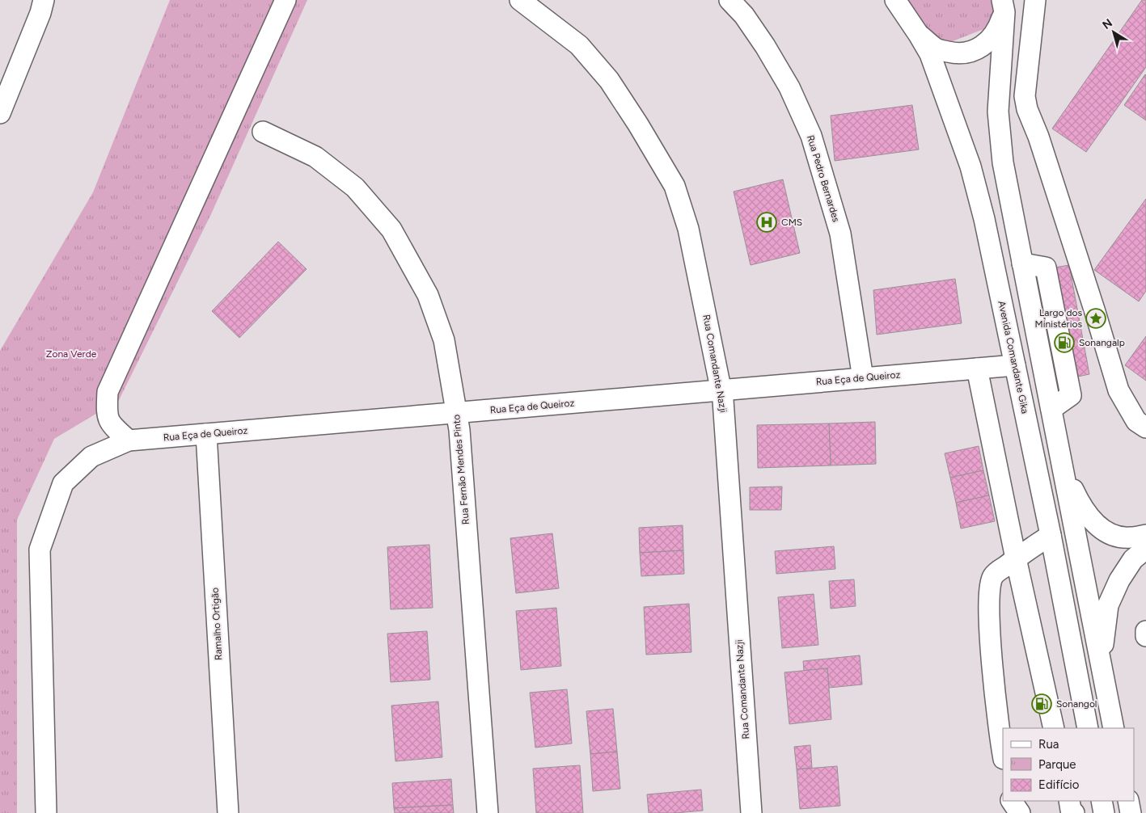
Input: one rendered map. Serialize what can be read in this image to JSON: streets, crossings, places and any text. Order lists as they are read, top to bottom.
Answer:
{
  "streets": {
    "street": [
      "Rua Pedro Bernardes",
      "Avenida Comandante Gika",
      "Rua Comandante Nazji",
      "Rua Eça de Queiroz",
      "Rua Fernão Mendes Pinto",
      "Ramalho Ortigão"
    ]
  },
  "crossings": [
    ["Rua Pedro Bernardes", "Rua Eça de Queiroz"],
    ["Avenida Comandante Gika", "Rua Eça de Queiroz"],
    ["Rua Comandante Nazji", "Rua Eça de Queiroz"],
    ["Rua Eça de Queiroz", "Rua Fernão Mendes Pinto"],
    ["Rua Eça de Queiroz", "Ramalho Ortigão"]
  ],
  "parks": ["Zona Verde"],
  "places": {
    "hospital": ["CMS"],
    "place": ["Largo dos Ministérios"],
    "fuel station": ["Sonangalp", "Sonangol"]
  },
  "legend": ["Rua", "Parque", "Edifício"],
  "north": "top left"
}
